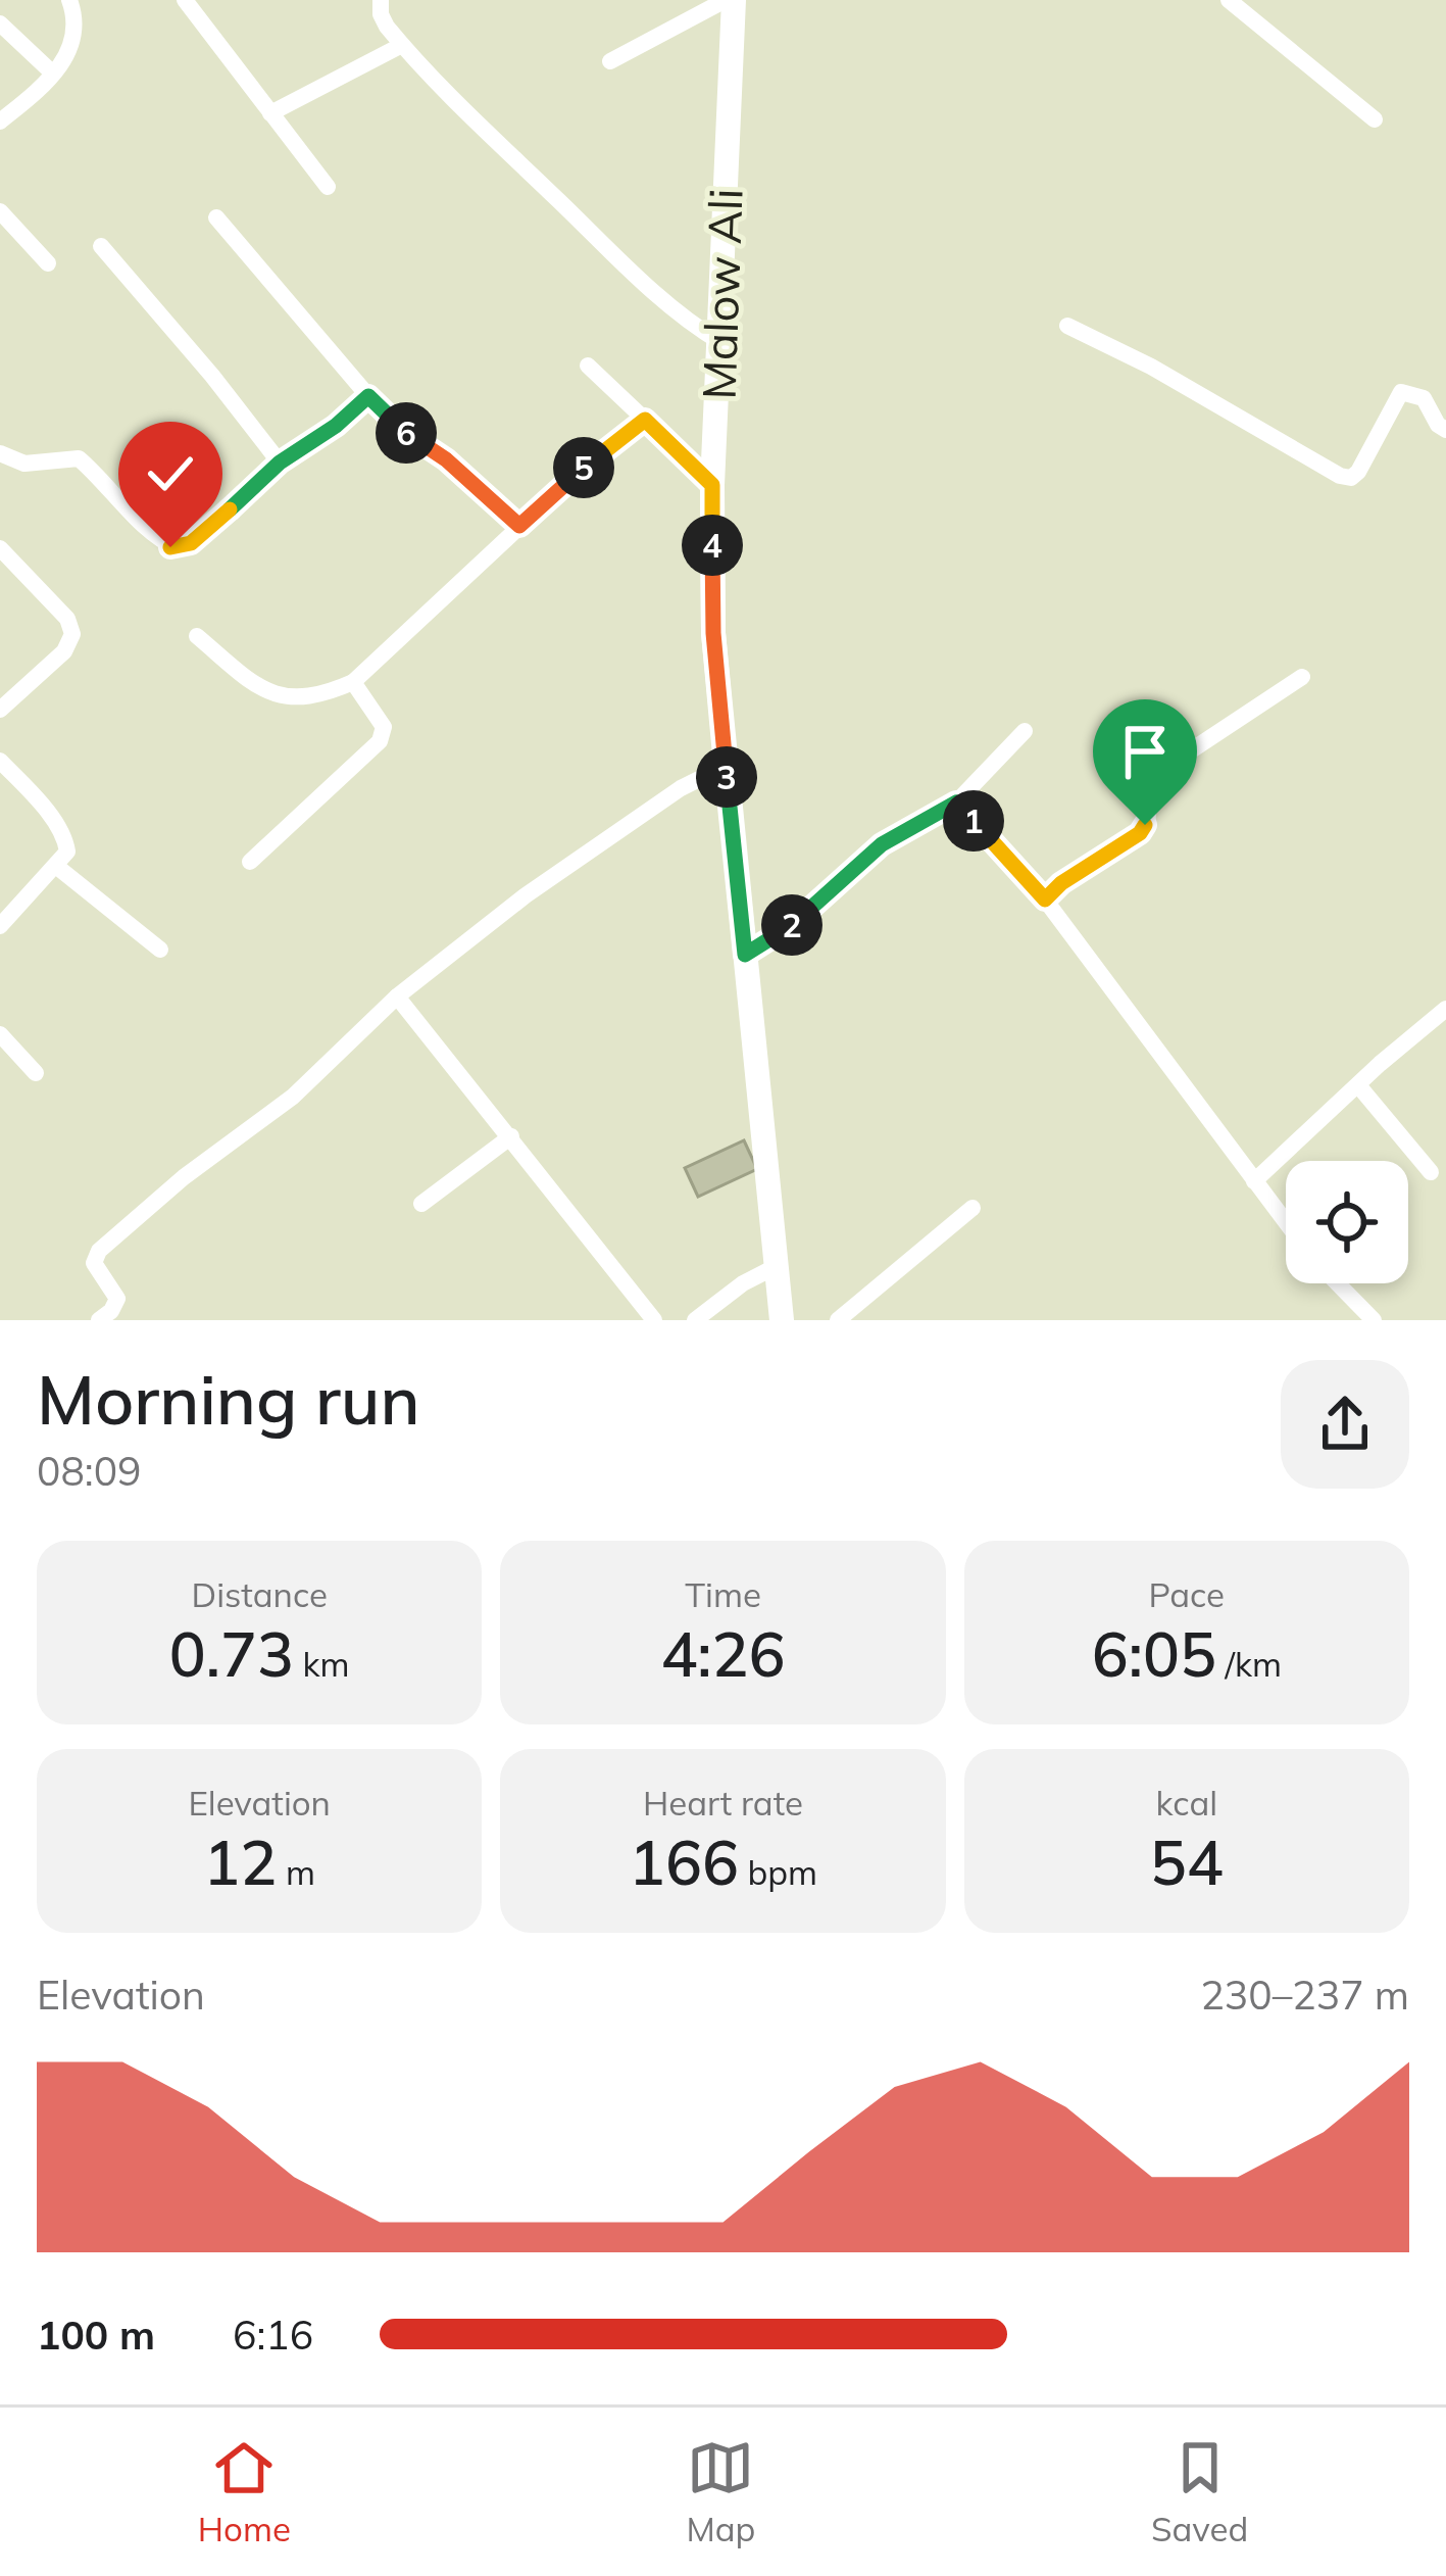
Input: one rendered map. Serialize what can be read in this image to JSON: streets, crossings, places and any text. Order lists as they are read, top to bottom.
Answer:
{
  "streets": {
    "street": ["Malow Ali"]
  },
  "page": {
    "pins": [
      "6",
      "5",
      "4",
      "3",
      "1",
      "2"
    ],
    "heading": ["Morning run", "08:09"],
    "stats": [
      ["Distance", "0.73 km"],
      ["Time", "4:26"],
      ["Pace", "6:05 /km"],
      ["Elevation", "12 m"],
      ["Heart rate", "166 bpm"],
      ["kcal", "54"]
    ],
    "chart": ["Elevation", "230–237 m"],
    "list": [
      {
        "name": "100 m",
        "note": "6:16"
      }
    ],
    "tabs": ["Home", "Map", "Saved"]
  }
}
